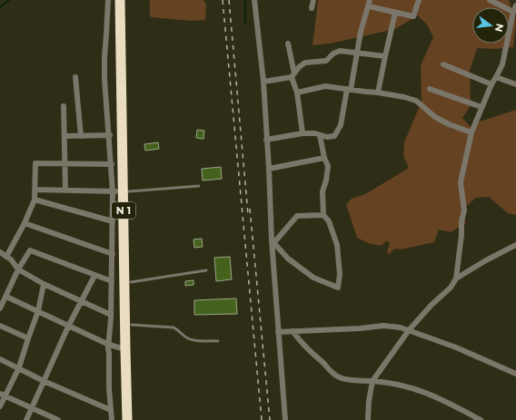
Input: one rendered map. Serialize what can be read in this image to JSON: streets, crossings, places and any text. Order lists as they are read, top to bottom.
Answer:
{
  "streets": {
    "highway": ["N 1"]
  },
  "north": "right"
}
